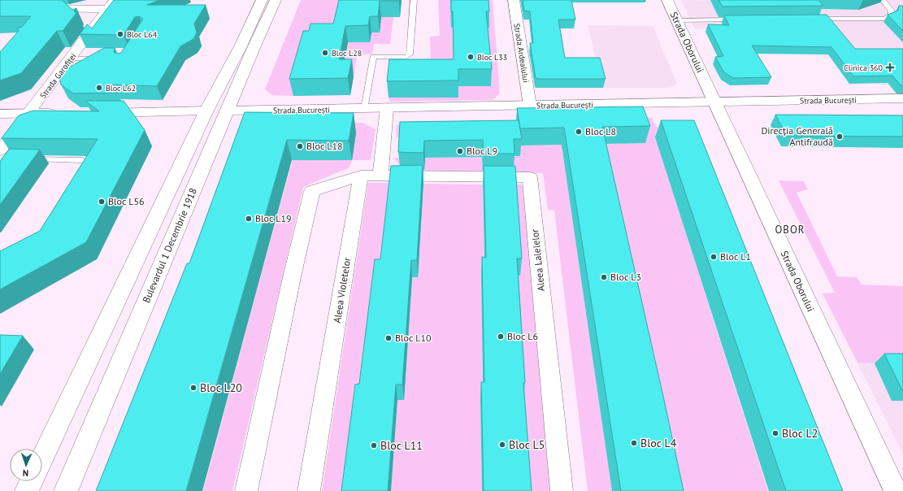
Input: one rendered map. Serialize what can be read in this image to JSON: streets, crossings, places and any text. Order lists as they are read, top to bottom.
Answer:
{
  "streets": {
    "main road": ["Strada București", "Bulevardul 1 Decembrie 1918"],
    "street": [
      "Strada Oborului",
      "Strada Ardealului",
      "Strada Garofiței",
      "Aleea Lalelelor",
      "Aleea Violetelor"
    ]
  },
  "crossings": [
    ["Strada Oborului", "Strada București"],
    ["Strada Ardealului", "Strada București"],
    ["Strada București", "Bulevardul 1 Decembrie 1918"]
  ],
  "districts": ["OBOR"],
  "places": {
    "other": [
      "Bloc L64",
      "Bloc L28",
      "Bloc L33",
      "Bloc L62",
      "Bloc L8",
      "Direcția Generală Antifraudă",
      "Bloc L18",
      "Bloc L9",
      "Bloc L56",
      "Bloc L19",
      "Bloc L1",
      "Bloc L3",
      "Bloc L6",
      "Bloc L10",
      "Bloc L20",
      "Bloc L2",
      "Bloc L4",
      "Bloc L5",
      "Bloc L11"
    ],
    "health": ["Clinica 360"]
  },
  "north": "bottom"
}
